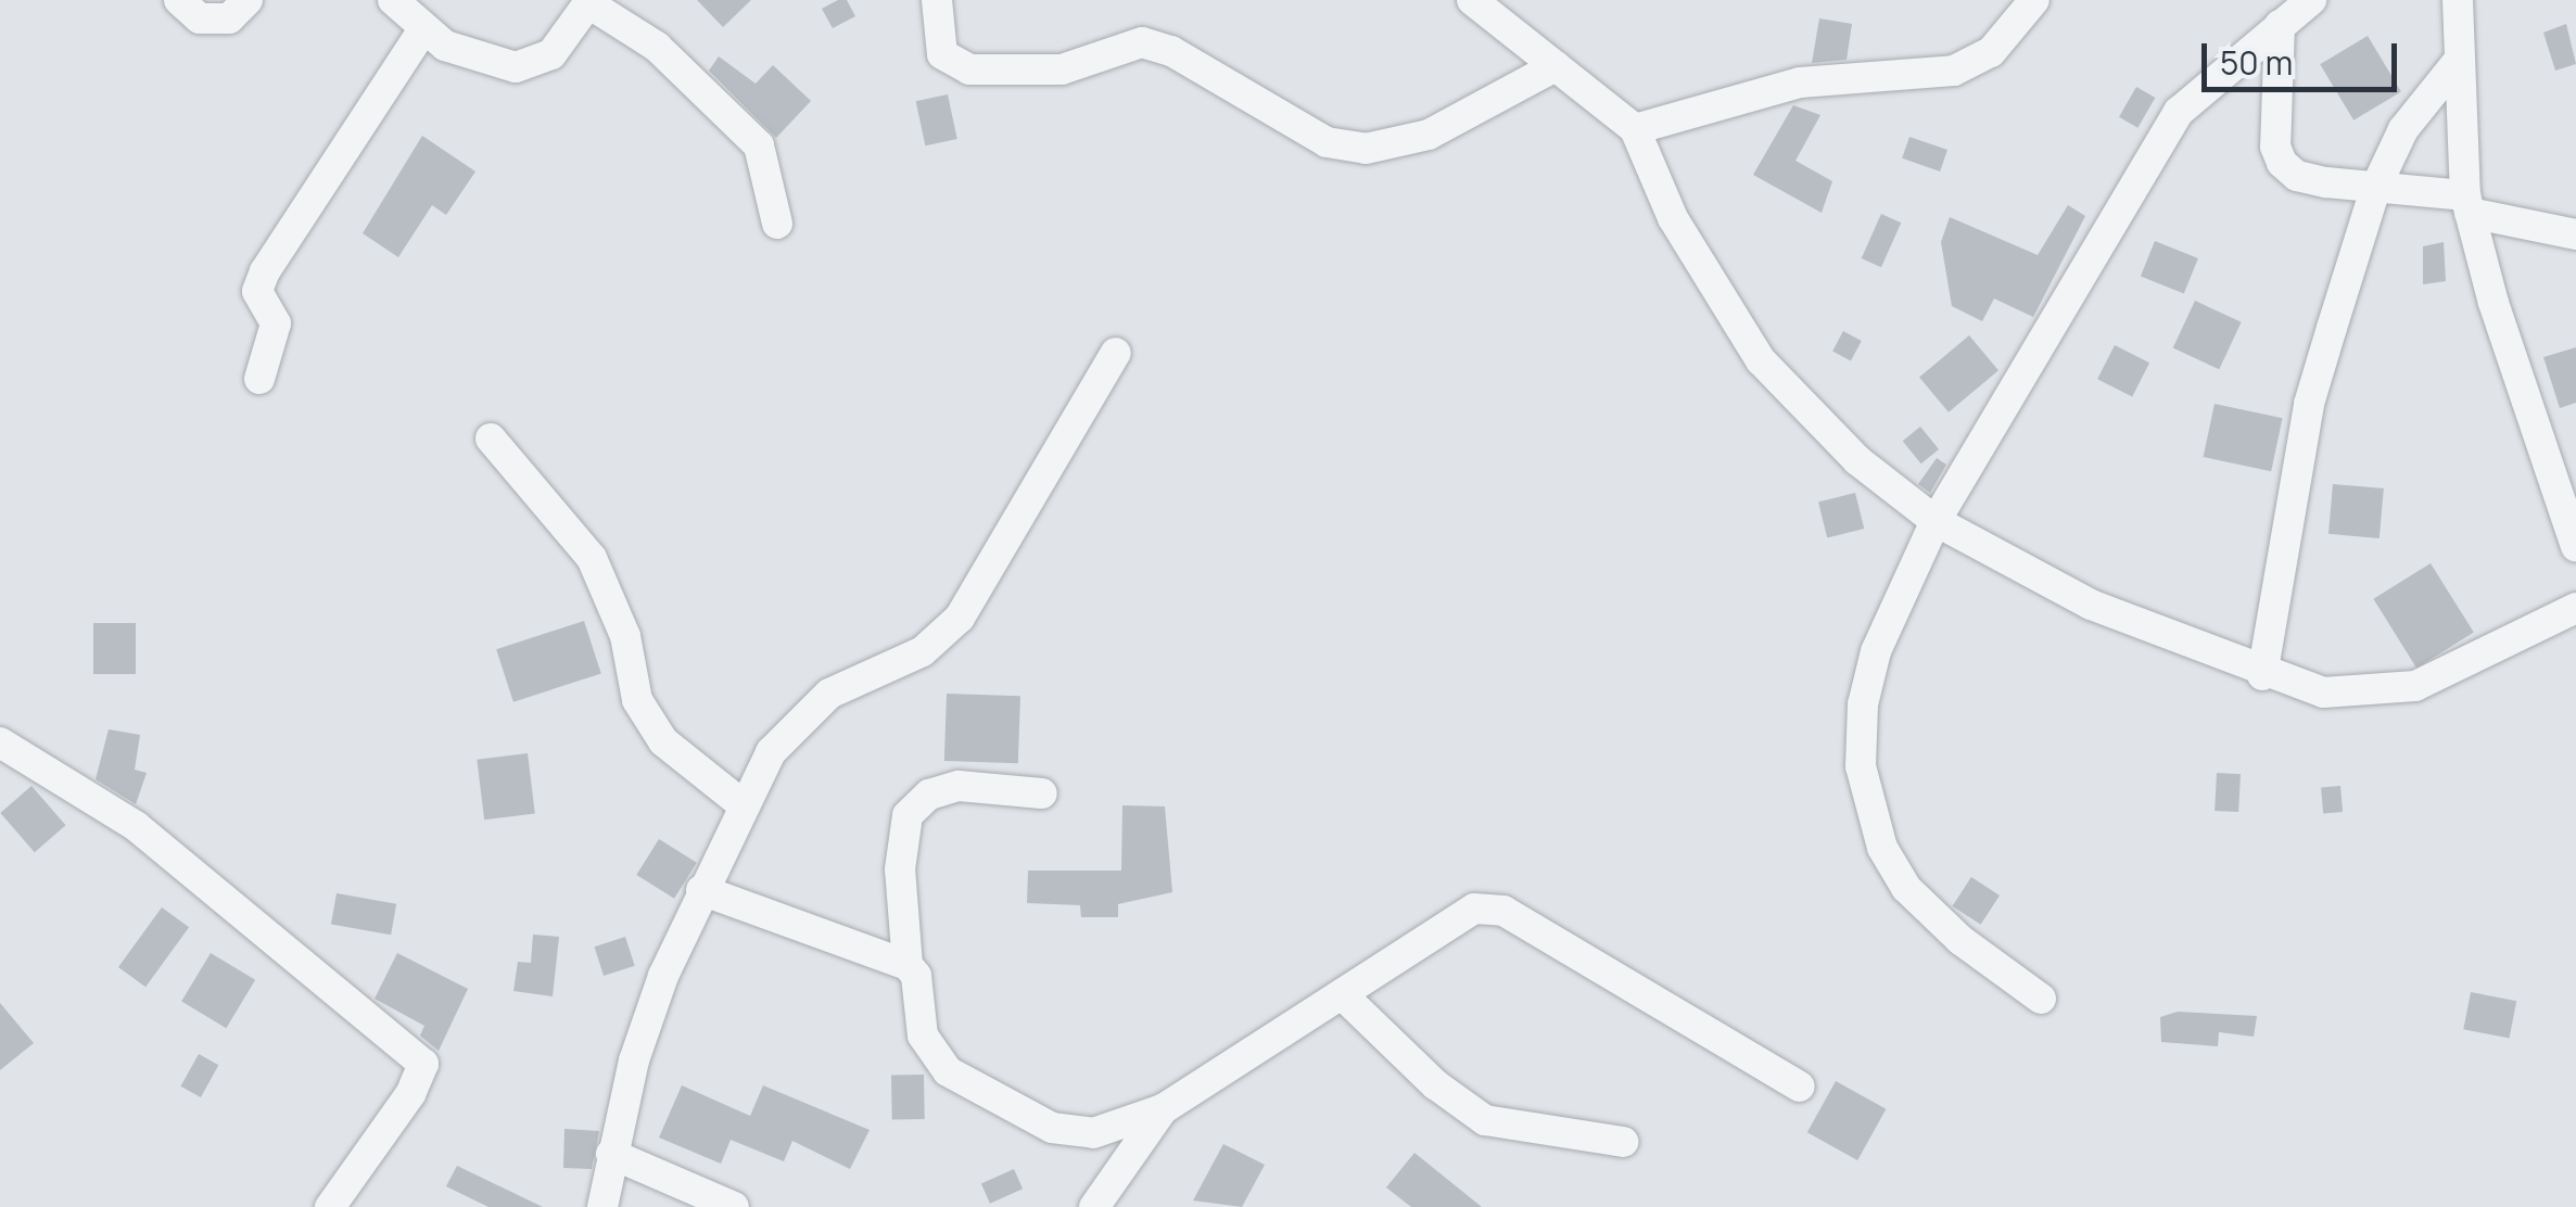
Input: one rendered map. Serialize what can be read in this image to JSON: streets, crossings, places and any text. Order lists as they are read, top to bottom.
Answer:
{
  "scale_bar": "50 m"
}
